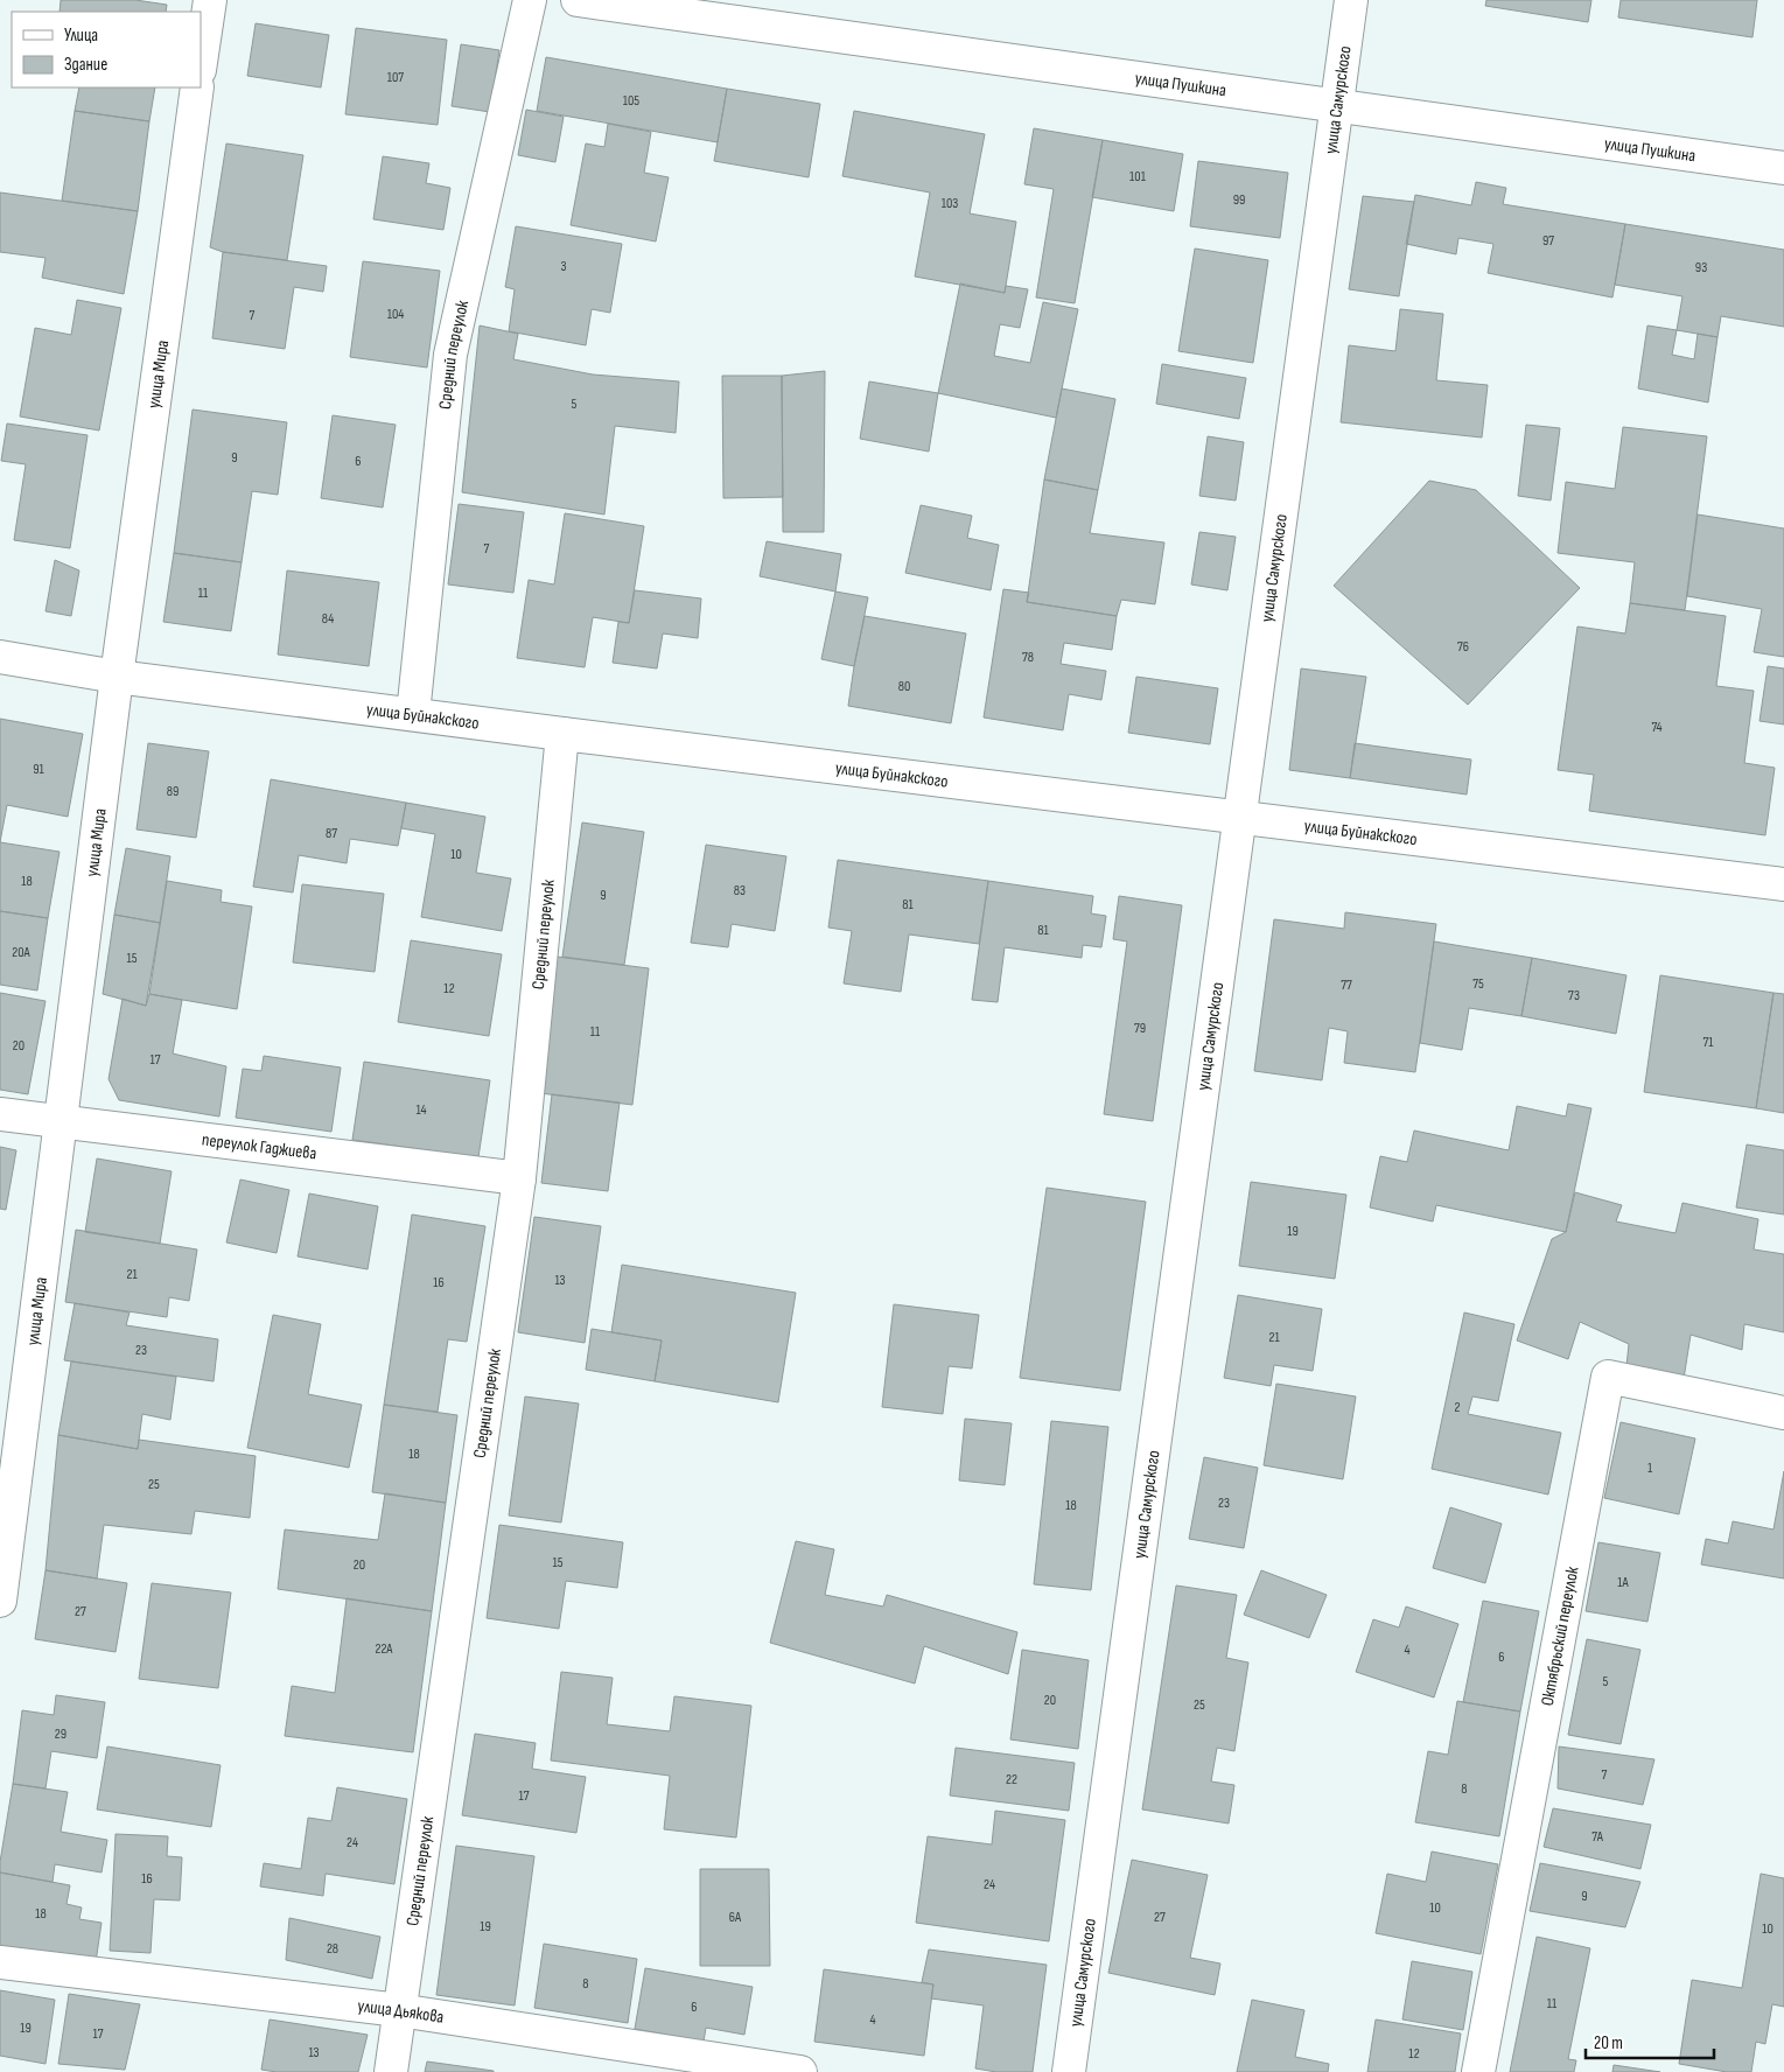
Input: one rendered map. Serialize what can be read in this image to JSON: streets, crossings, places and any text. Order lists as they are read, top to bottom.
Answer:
{
  "streets": {
    "street": [
      "улица Пушкина",
      "улица Самурского",
      "Средний переулок",
      "улица Мира",
      "улица Буйнакского",
      "переулок Гаджиева",
      "Октябрьский переулок",
      "улица Дьякова"
    ]
  },
  "crossings": [
    ["улица Пушкина", "улица Самурского"],
    ["улица Самурского", "улица Буйнакского"],
    ["Средний переулок", "улица Буйнакского"],
    ["Средний переулок", "переулок Гаджиева"],
    ["Средний переулок", "улица Дьякова"],
    ["улица Мира", "улица Буйнакского"],
    ["улица Мира", "переулок Гаджиева"]
  ],
  "house_numbers": [
    "107",
    "105",
    "101",
    "99",
    "103",
    "97",
    "3",
    "93",
    "104",
    "7",
    "5",
    "9",
    "6",
    "7",
    "11",
    "84",
    "76",
    "78",
    "80",
    "74",
    "91",
    "89",
    "87",
    "10",
    "18",
    "83",
    "9",
    "81",
    "81",
    "20А",
    "15",
    "75",
    "77",
    "12",
    "73",
    "79",
    "11",
    "71",
    "20",
    "17",
    "14",
    "19",
    "21",
    "13",
    "16",
    "21",
    "23",
    "2",
    "18",
    "1",
    "25",
    "23",
    "18",
    "15",
    "20",
    "1А",
    "27",
    "22А",
    "4",
    "6",
    "5",
    "20",
    "25",
    "29",
    "7",
    "22",
    "8",
    "17",
    "7А",
    "24",
    "16",
    "24",
    "9",
    "10",
    "18",
    "6А",
    "27",
    "19",
    "10",
    "28",
    "8",
    "11",
    "6",
    "4",
    "19",
    "17",
    "13",
    "12"
  ],
  "legend": ["Улица", "Здание"],
  "scale_bar": "20 m"
}
